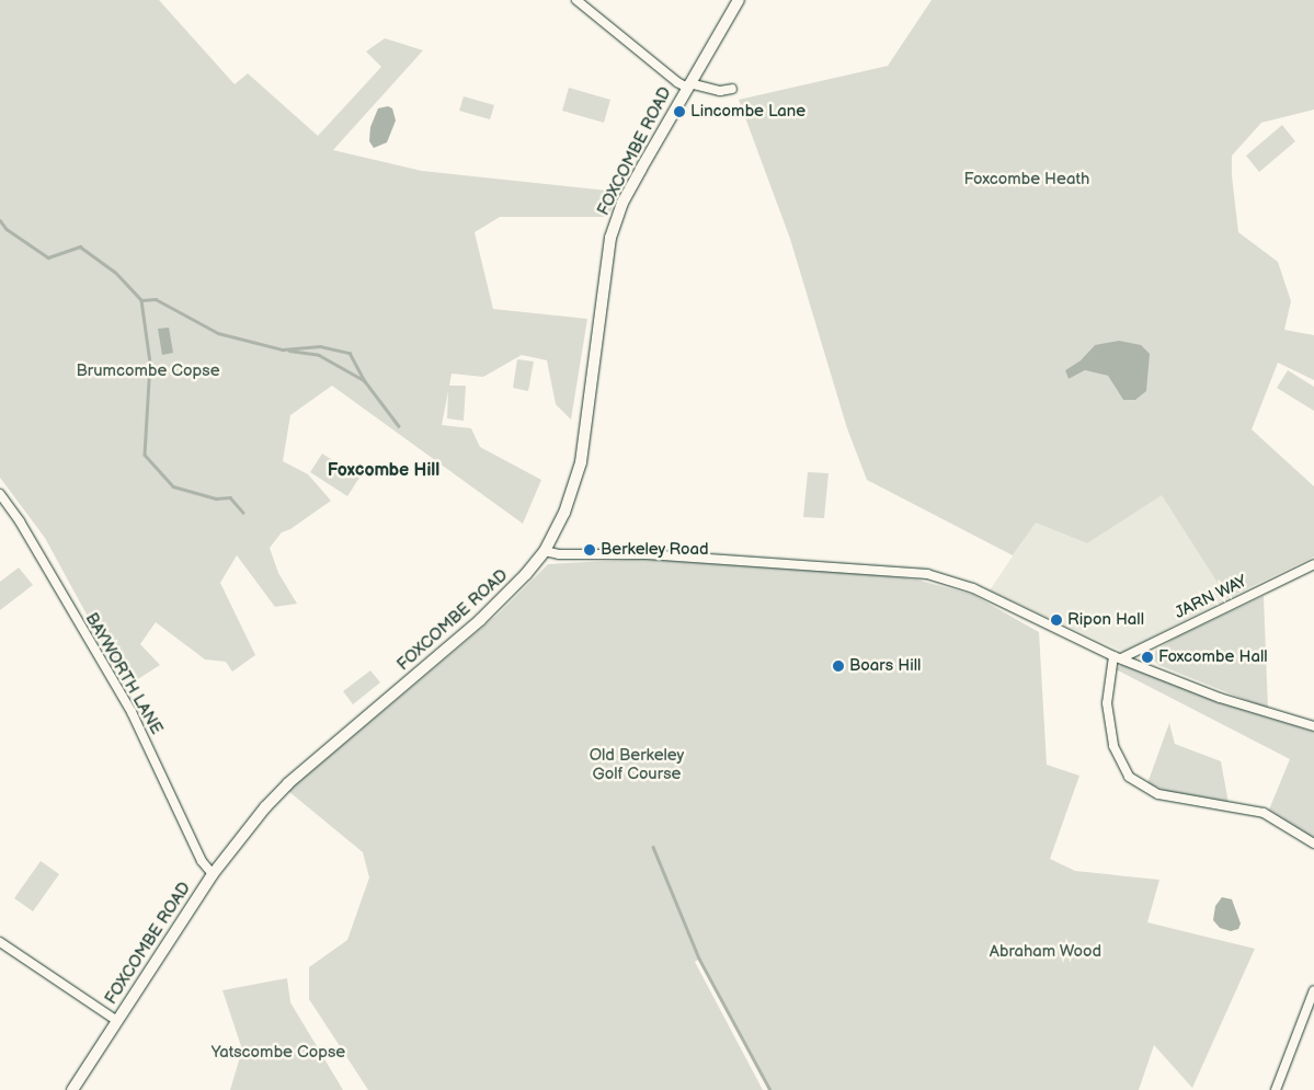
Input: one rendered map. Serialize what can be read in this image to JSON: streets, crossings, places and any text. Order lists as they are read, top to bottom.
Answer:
{
  "streets": {
    "street": ["FOXCOMBE ROAD", "JARN WAY", "BAYWORTH LANE"]
  },
  "crossings": [
    ["FOXCOMBE ROAD", "BAYWORTH LANE"]
  ],
  "districts": ["Foxcombe Hill"],
  "parks": [
    "Foxcombe Heath",
    "Brumcombe Copse",
    "Old Berkeley Golf Course",
    "Abraham Wood",
    "Yatscombe Copse"
  ],
  "places": [
    "Lincombe Lane",
    "Berkeley Road",
    "Ripon Hall",
    "Foxcombe Hall",
    "Boars Hill"
  ]
}
